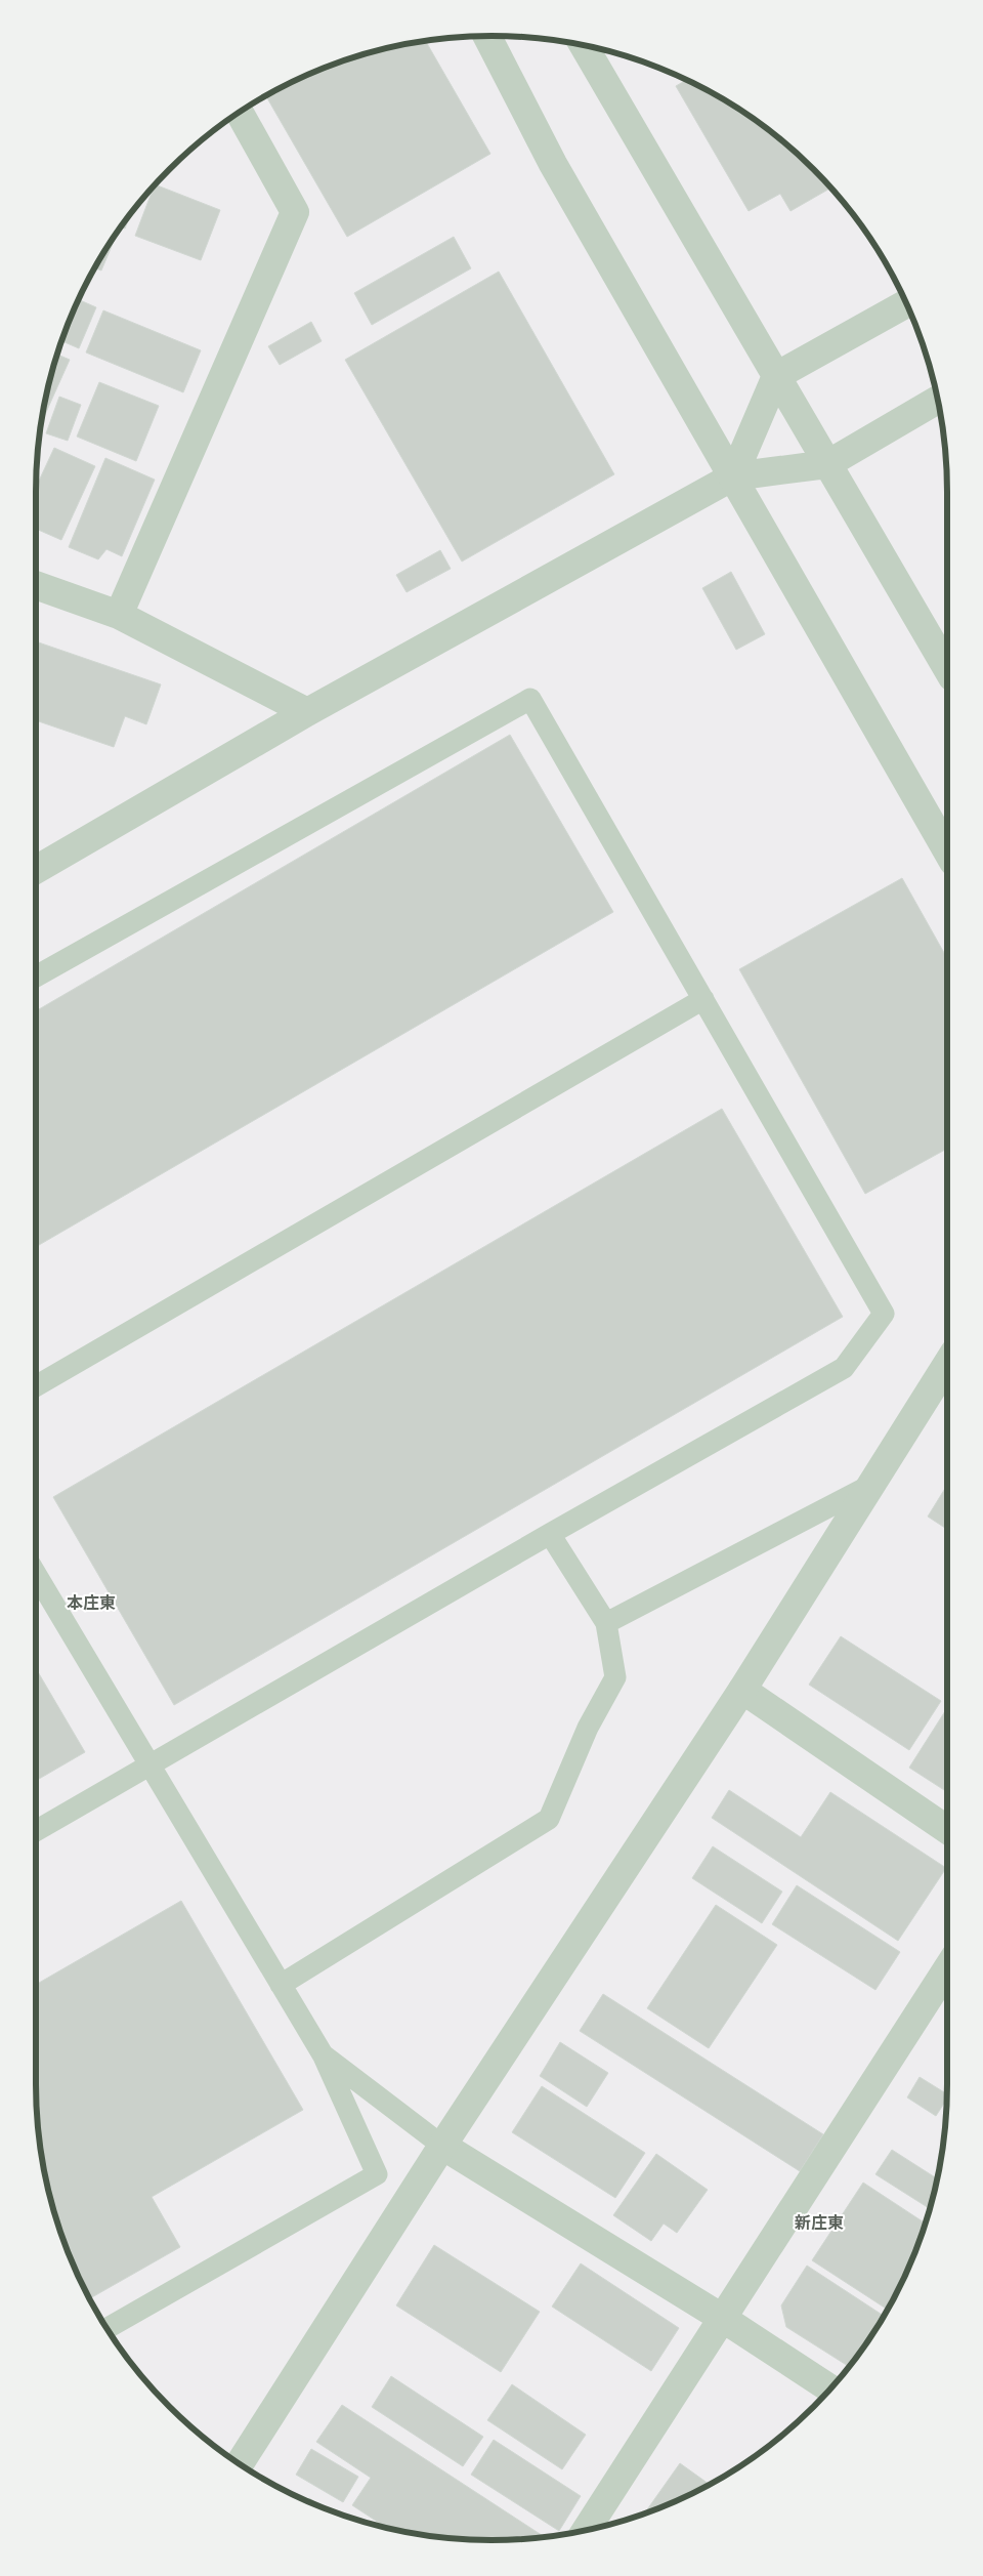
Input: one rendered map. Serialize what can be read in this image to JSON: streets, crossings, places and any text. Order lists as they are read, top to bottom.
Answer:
{
  "districts": ["本庄東", "新庄東"]
}
